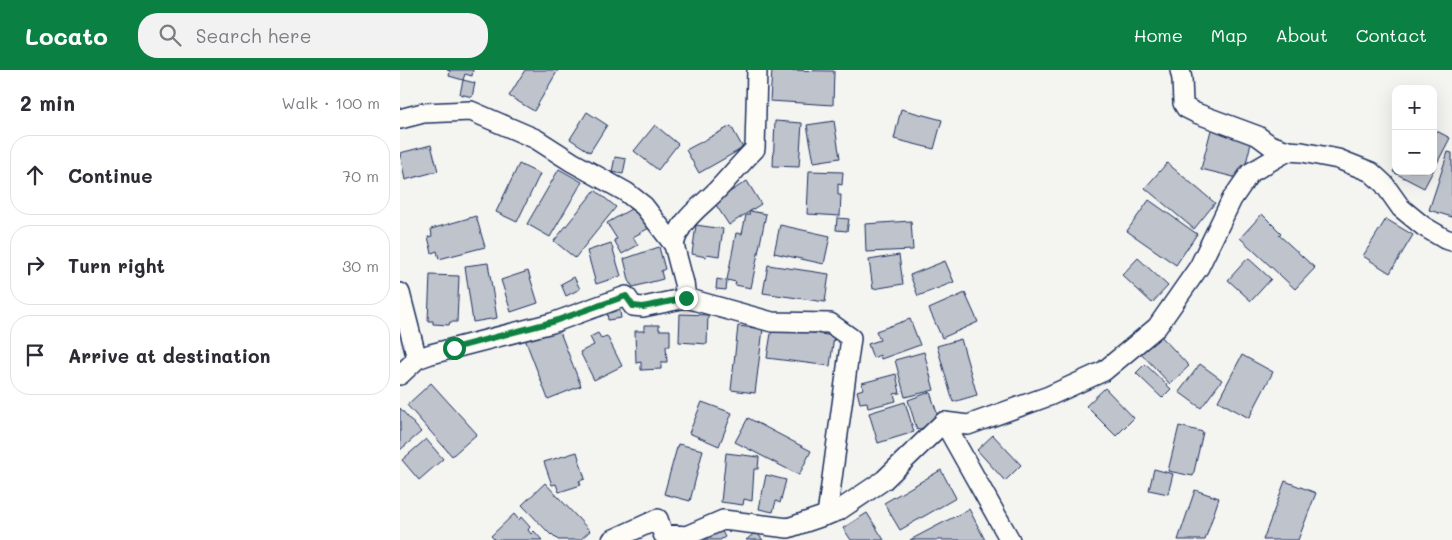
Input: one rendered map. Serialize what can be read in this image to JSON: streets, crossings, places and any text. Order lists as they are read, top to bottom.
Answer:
{
  "page": {
    "header": "Locato",
    "search": "Search here",
    "nav": [
      "Home",
      "Map",
      "About",
      "Contact"
    ],
    "heading": ["2 min", "Walk · 100 m"],
    "map_buttons": ["+", "−"],
    "list": [
      ["Continue", "70 m"],
      ["Turn right", "30 m"],
      "Arrive at destination"
    ]
  }
}
